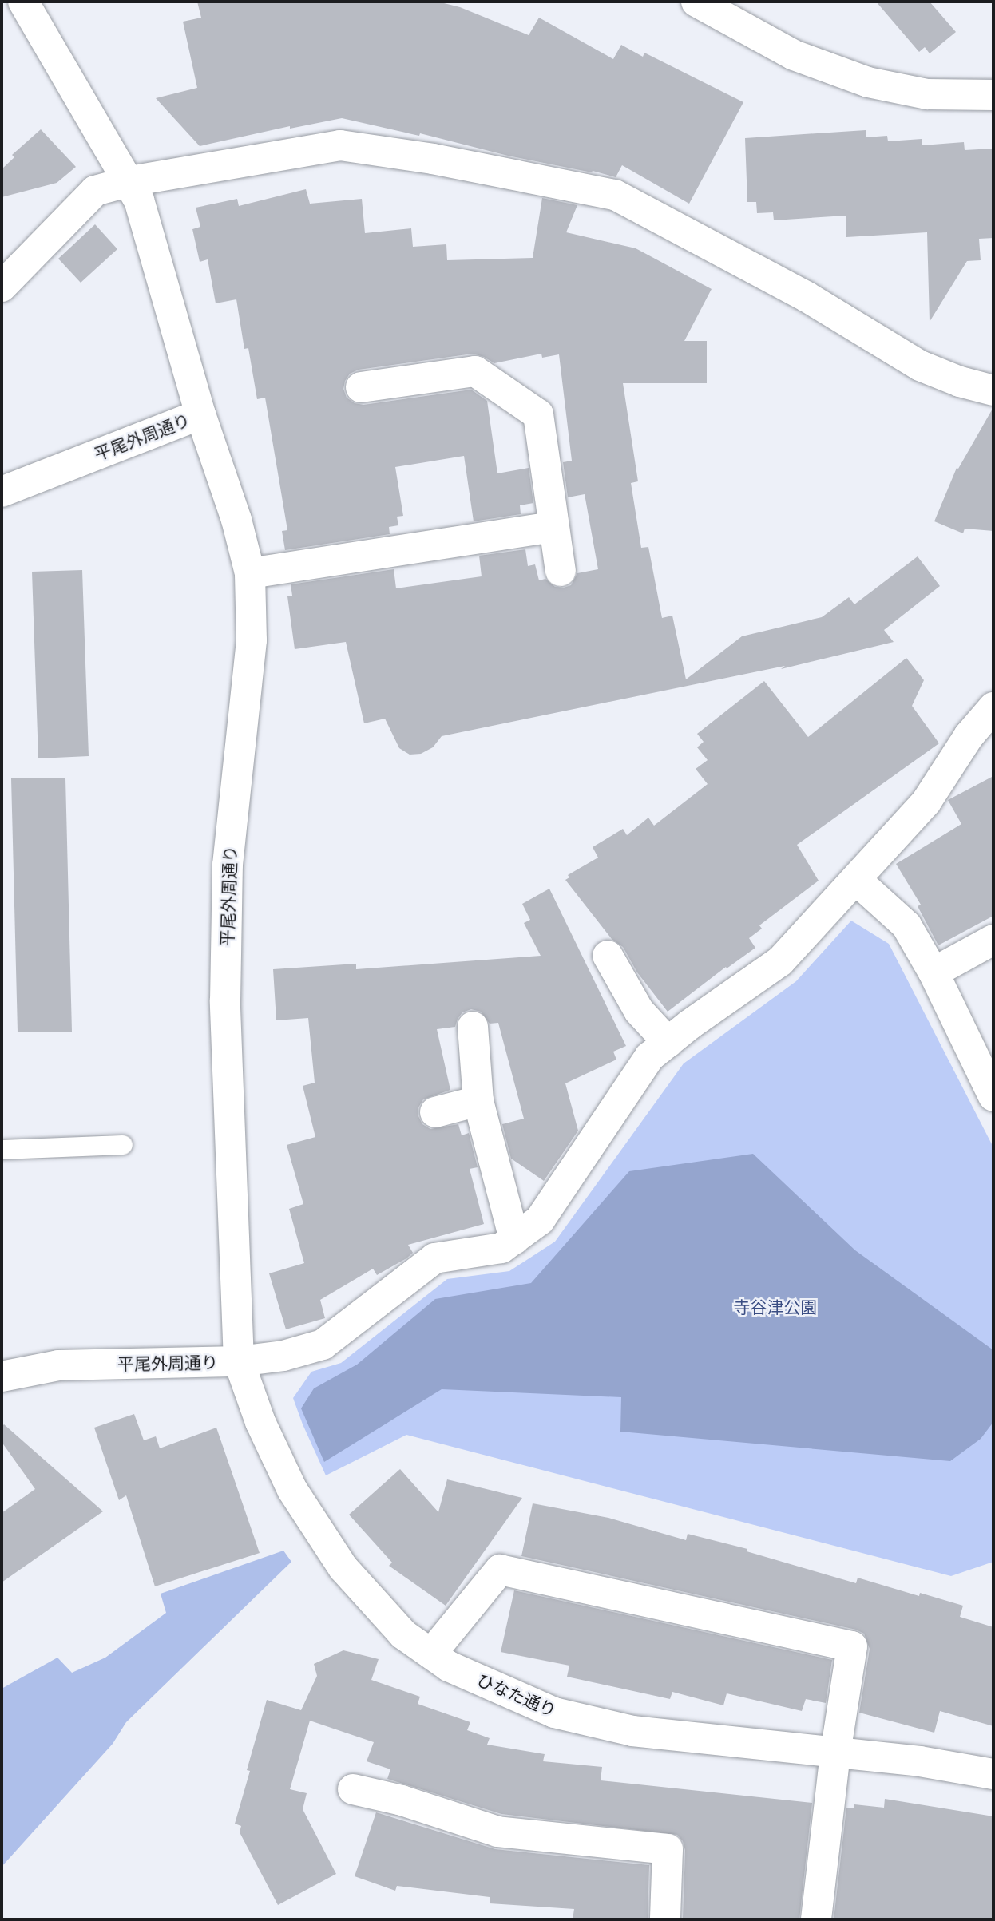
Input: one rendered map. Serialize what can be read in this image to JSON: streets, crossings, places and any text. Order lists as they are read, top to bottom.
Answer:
{
  "streets": {
    "street": ["平尾外周通り", "ひなた通り"]
  },
  "crossings": [
    ["平尾外周通り", "ひなた通り"]
  ],
  "parks": ["寺谷津公園"]
}
